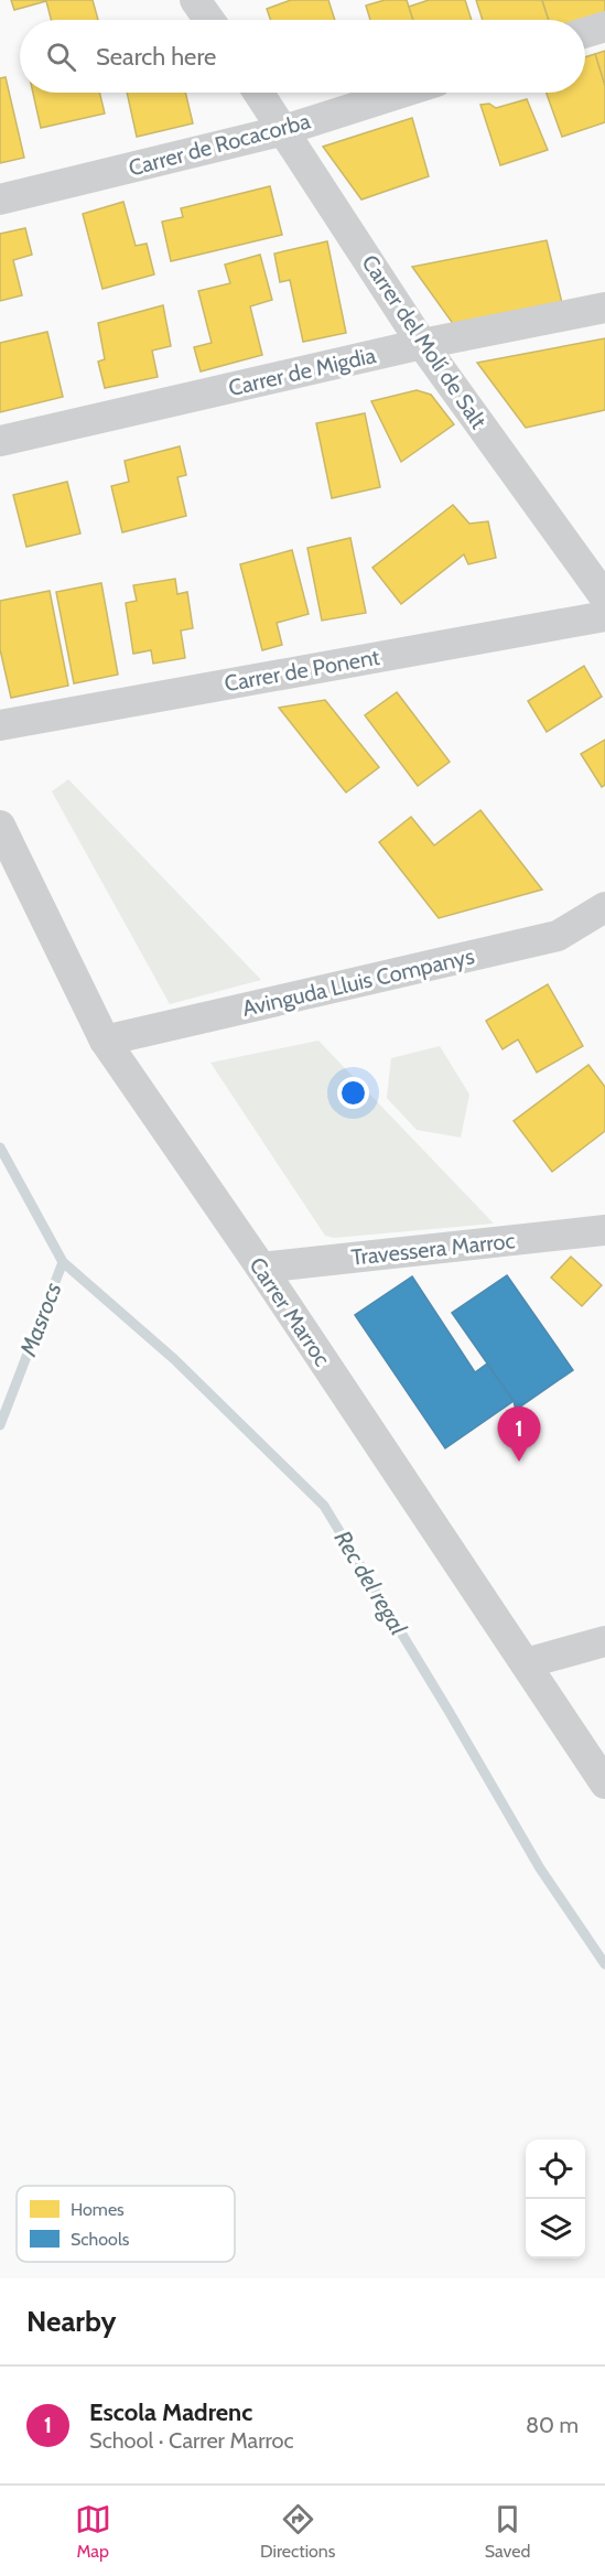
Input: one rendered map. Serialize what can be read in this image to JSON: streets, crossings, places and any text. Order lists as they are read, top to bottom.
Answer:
{
  "streets": {
    "street": [
      "Carrer de Rocacorba",
      "Carrer del Molí de Salt",
      "Carrer de Migdia",
      "Carrer de Ponent",
      "Avinguda Lluis Companys",
      "Travessera Marroc",
      "Carrer Marroc"
    ]
  },
  "crossings": [
    ["Carrer de Rocacorba", "Carrer del Molí de Salt"],
    ["Carrer del Molí de Salt", "Carrer de Migdia"],
    ["Avinguda Lluis Companys", "Carrer Marroc"],
    ["Travessera Marroc", "Carrer Marroc"]
  ],
  "water": ["Masrocs", "Rec del regal"],
  "legend": ["Homes", "Schools"],
  "page": {
    "search": "Search here",
    "pins": "1",
    "heading": "Nearby",
    "list": [
      {
        "mark": "1",
        "name": "Escola Madrenc",
        "note": "School · Carrer Marroc",
        "value": "80 m"
      }
    ],
    "nav": ["Map", "Directions", "Saved"]
  }
}
